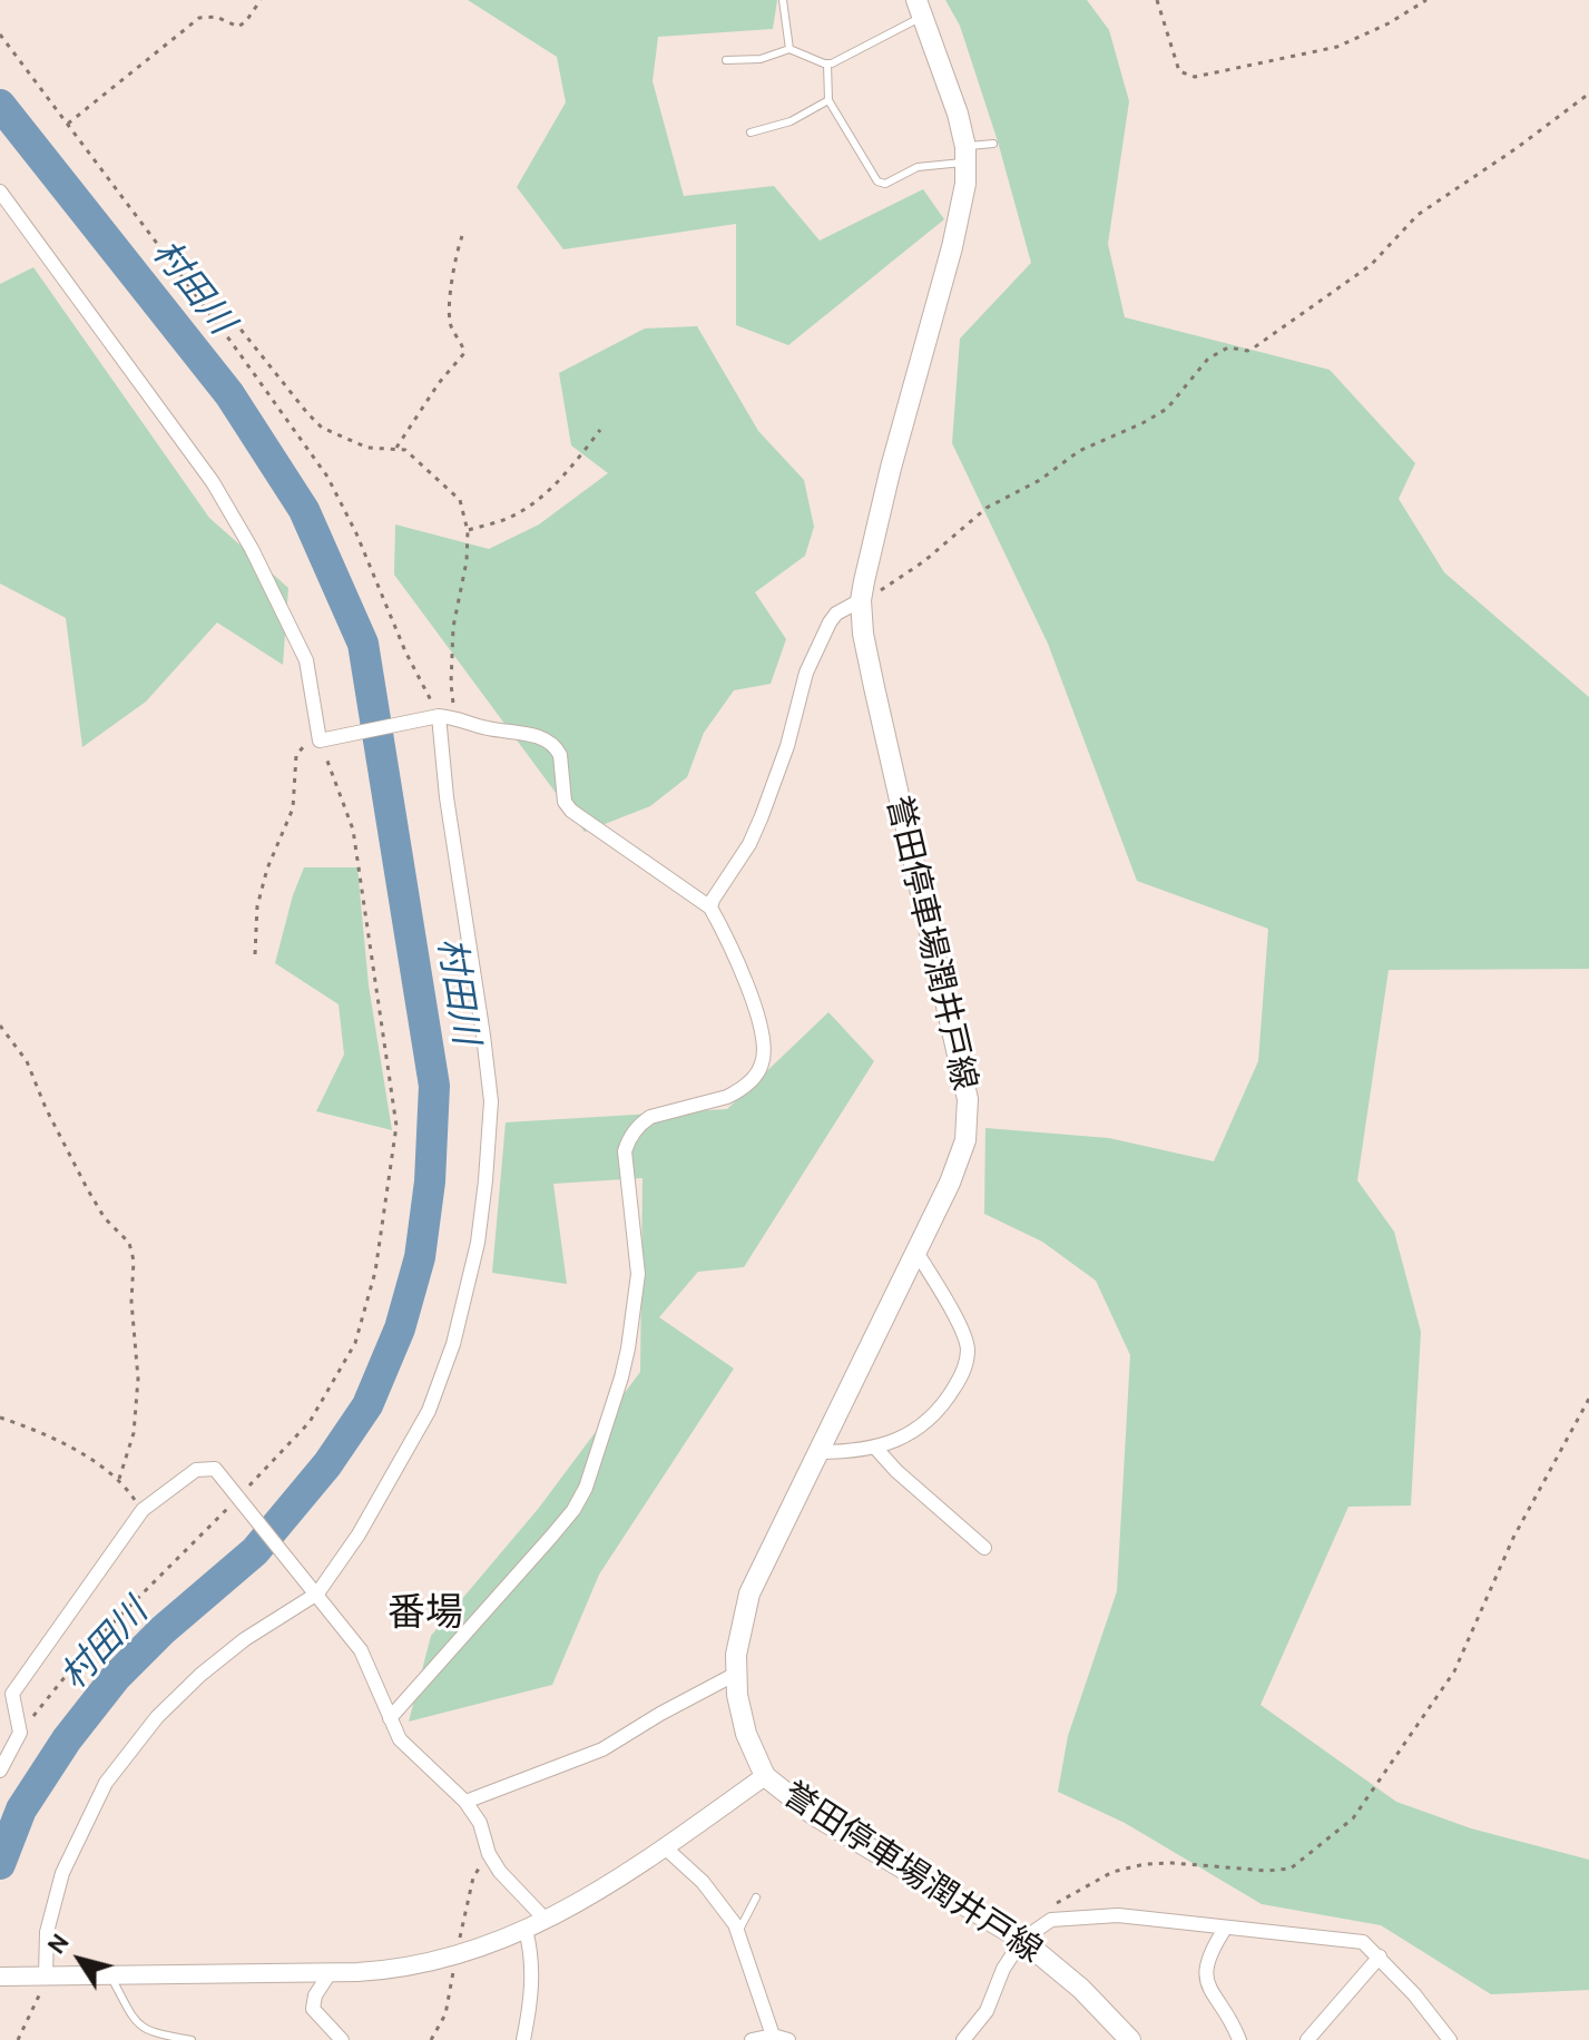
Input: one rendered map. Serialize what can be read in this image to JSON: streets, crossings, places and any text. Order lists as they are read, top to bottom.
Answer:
{
  "streets": {
    "main road": ["誉田停車場潤井戸線"]
  },
  "districts": ["番場"],
  "water": ["村田川"],
  "north": "top left"
}
